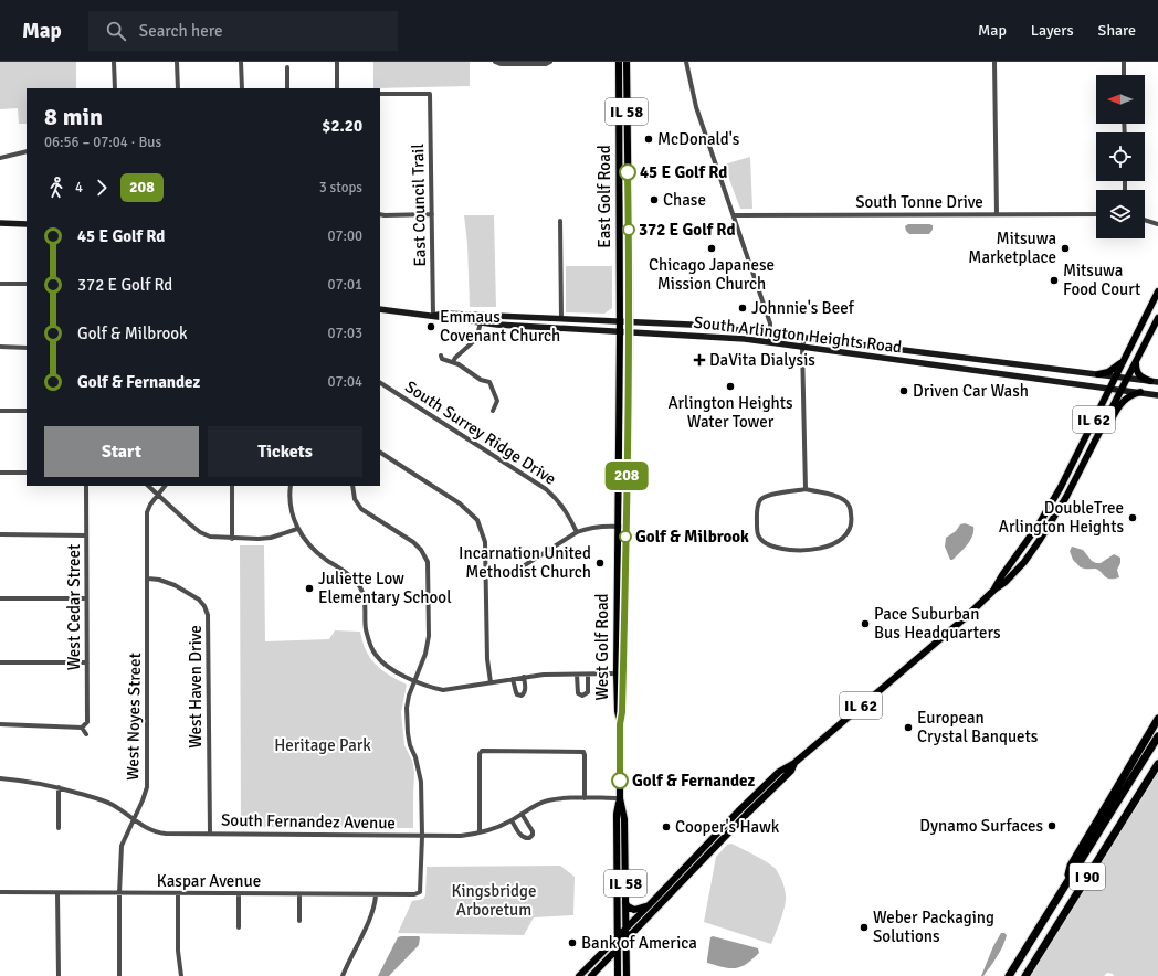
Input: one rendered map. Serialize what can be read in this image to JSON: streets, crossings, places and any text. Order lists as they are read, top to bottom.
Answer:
{
  "streets": {
    "highway": ["I 90"],
    "main road": [
      "IL 58",
      "East Golf Road",
      "South Arlington Heights Road",
      "IL 62",
      "West Golf Road"
    ],
    "street": [
      "South Tonne Drive",
      "East Council Trail",
      "South Surrey Ridge Drive",
      "West Cedar Street",
      "West Haven Drive",
      "West Noyes Street",
      "South Fernandez Avenue",
      "Kaspar Avenue"
    ]
  },
  "crossings": [
    ["IL 58", "IL 62"],
    ["IL 58", "West Golf Road"],
    ["East Golf Road", "South Arlington Heights Road"],
    ["East Golf Road", "West Golf Road"],
    ["East Council Trail", "South Arlington Heights Road"],
    ["South Arlington Heights Road", "IL 62"],
    ["South Arlington Heights Road", "West Golf Road"],
    ["IL 62", "West Golf Road"],
    ["West Golf Road", "South Fernandez Avenue"],
    ["West Haven Drive", "West Noyes Street"],
    ["West Haven Drive", "South Fernandez Avenue"],
    ["West Noyes Street", "South Fernandez Avenue"],
    ["West Noyes Street", "Kaspar Avenue"],
    ["South Fernandez Avenue", "Kaspar Avenue"]
  ],
  "parks": ["Heritage Park", "Kingsbridge Arboretum"],
  "places": {
    "other": [
      "McDonald's",
      "45 E Golf Rd",
      "Chase",
      "372 E Golf Rd",
      "Chicago Japanese Mission Church",
      "Mitsuwa Marketplace",
      "Mitsuwa Food Court",
      "Johnnie's Beef",
      "Emmaus Covenant Church",
      "Arlington Heights Water Tower",
      "Driven Car Wash",
      "DoubleTree Arlington Heights",
      "Golf & Milbrook",
      "Incarnation United Methodist Church",
      "Juliette Low Elementary School",
      "Pace Suburban Bus Headquarters",
      "European Crystal Banquets",
      "Golf & Fernandez",
      "Dynamo Surfaces",
      "Cooper's Hawk",
      "Weber Packaging Solutions",
      "Bank of America"
    ],
    "health": ["DaVita Dialysis"]
  },
  "lines": ["bus line 208"],
  "north": "left",
  "page": {
    "header": "Map",
    "search": "Search here",
    "nav": ["Map", "Layers", "Share"],
    "on_map": "208",
    "heading": ["8 min", "06:56 – 07:04 · Bus", "$2.20"],
    "legs": ["4", "208", "3 stops"],
    "list": [
      {
        "name": "45 E Golf Rd",
        "value": "07:00"
      },
      {
        "name": "372 E Golf Rd",
        "value": "07:01"
      },
      {
        "name": "Golf & Milbrook",
        "value": "07:03"
      },
      {
        "name": "Golf & Fernandez",
        "value": "07:04"
      }
    ],
    "buttons": ["Start", "Tickets"]
  }
}
